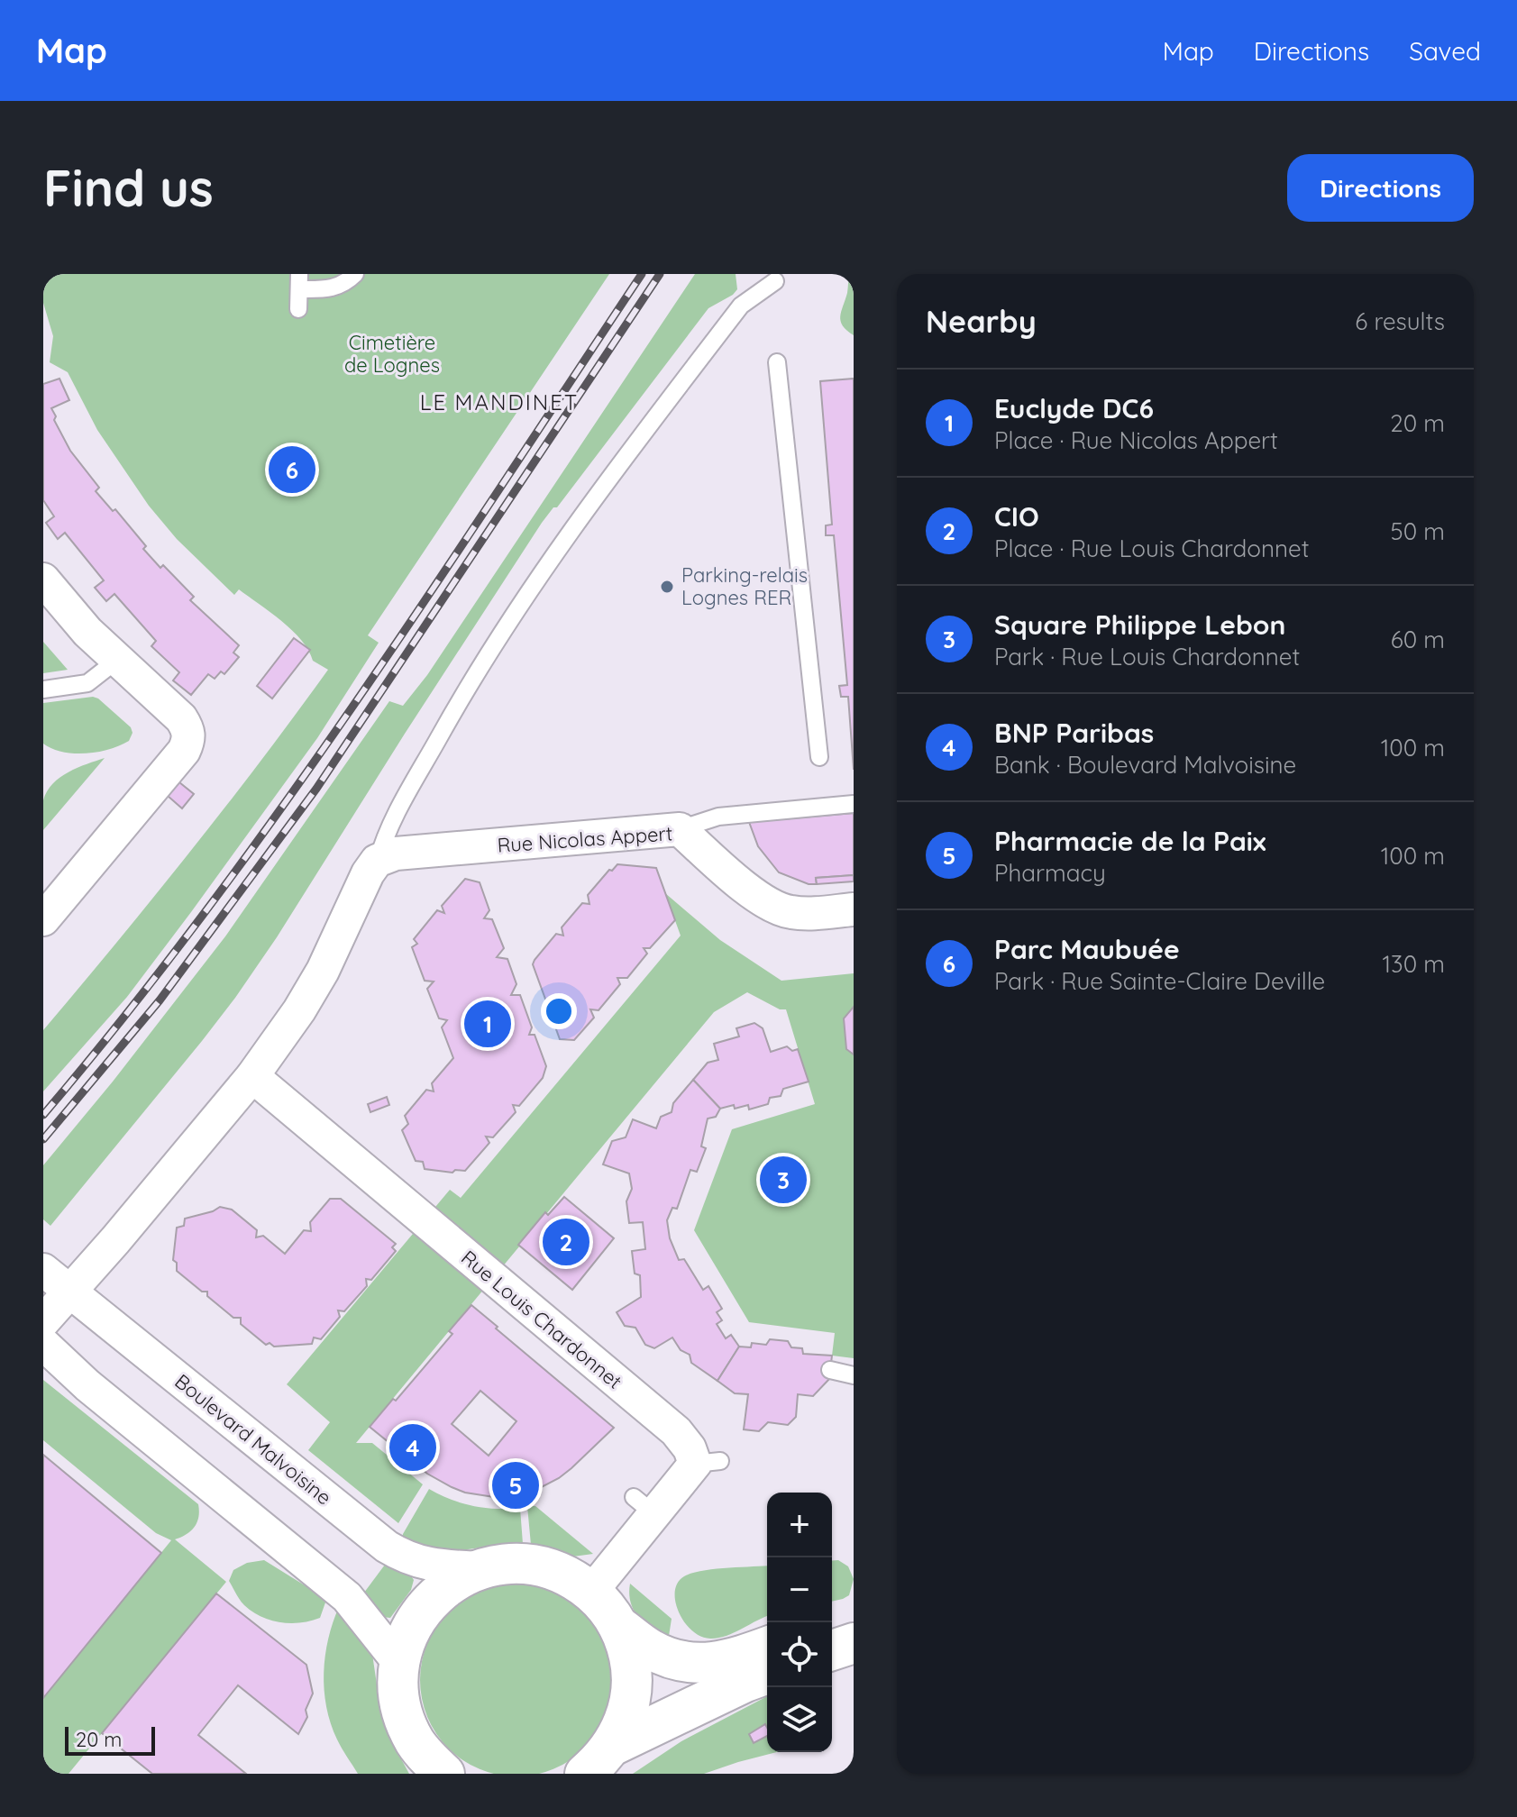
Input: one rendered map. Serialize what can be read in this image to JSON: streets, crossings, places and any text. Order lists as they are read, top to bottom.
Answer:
{
  "streets": {
    "street": ["Rue Nicolas Appert", "Rue Louis Chardonnet", "Boulevard Malvoisine"]
  },
  "districts": ["LE MANDINET"],
  "parks": ["Cimetière de Lognes"],
  "places": ["Parking-relais Lognes RER"],
  "scale_bar": "20 m",
  "page": {
    "header": "Map",
    "nav": ["Map", "Directions", "Saved"],
    "buttons": "Directions",
    "title": "Find us",
    "heading": ["Nearby", "6 results"],
    "list": [
      {
        "mark": "1",
        "name": "Euclyde DC6",
        "note": "Place · Rue Nicolas Appert",
        "value": "20 m"
      },
      {
        "mark": "2",
        "name": "CIO",
        "note": "Place · Rue Louis Chardonnet",
        "value": "50 m"
      },
      {
        "mark": "3",
        "name": "Square Philippe Lebon",
        "note": "Park · Rue Louis Chardonnet",
        "value": "60 m"
      },
      {
        "mark": "4",
        "name": "BNP Paribas",
        "note": "Bank · Boulevard Malvoisine",
        "value": "100 m"
      },
      {
        "mark": "5",
        "name": "Pharmacie de la Paix",
        "note": "Pharmacy",
        "value": "100 m"
      },
      {
        "mark": "6",
        "name": "Parc Maubuée",
        "note": "Park · Rue Sainte-Claire Deville",
        "value": "130 m"
      }
    ],
    "pins": [
      "6",
      "1",
      "3",
      "2",
      "4",
      "5"
    ],
    "map_buttons": ["+", "−"],
    "scale": "20 m"
  }
}
